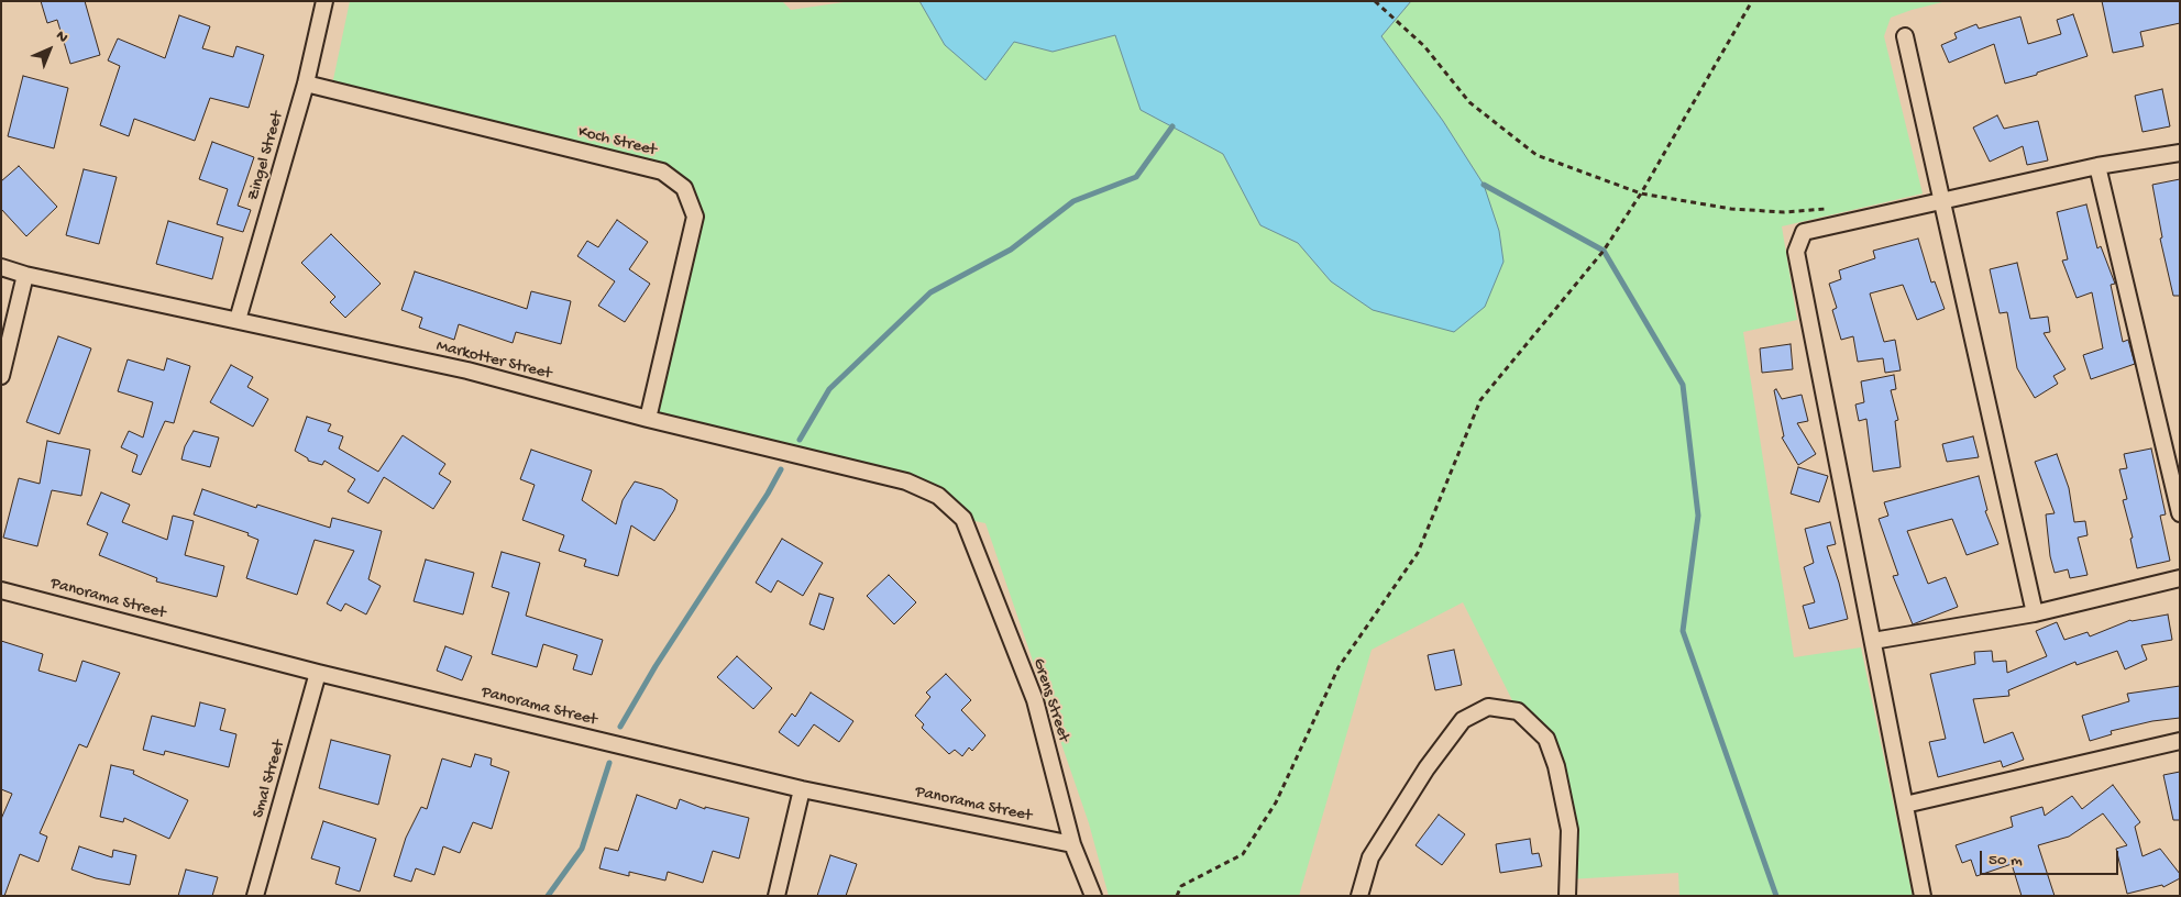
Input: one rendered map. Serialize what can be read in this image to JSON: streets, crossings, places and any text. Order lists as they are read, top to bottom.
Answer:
{
  "streets": {
    "street": [
      "Koch Street",
      "Zingel Street",
      "Markotter Street",
      "Panorama Street",
      "Grens Street",
      "Smal Street"
    ]
  },
  "crossings": [
    ["Koch Street", "Zingel Street"],
    ["Koch Street", "Markotter Street"],
    ["Zingel Street", "Markotter Street"],
    ["Markotter Street", "Grens Street"],
    ["Panorama Street", "Grens Street"],
    ["Panorama Street", "Smal Street"]
  ],
  "scale_bar": "50 m",
  "north": "top right"
}
